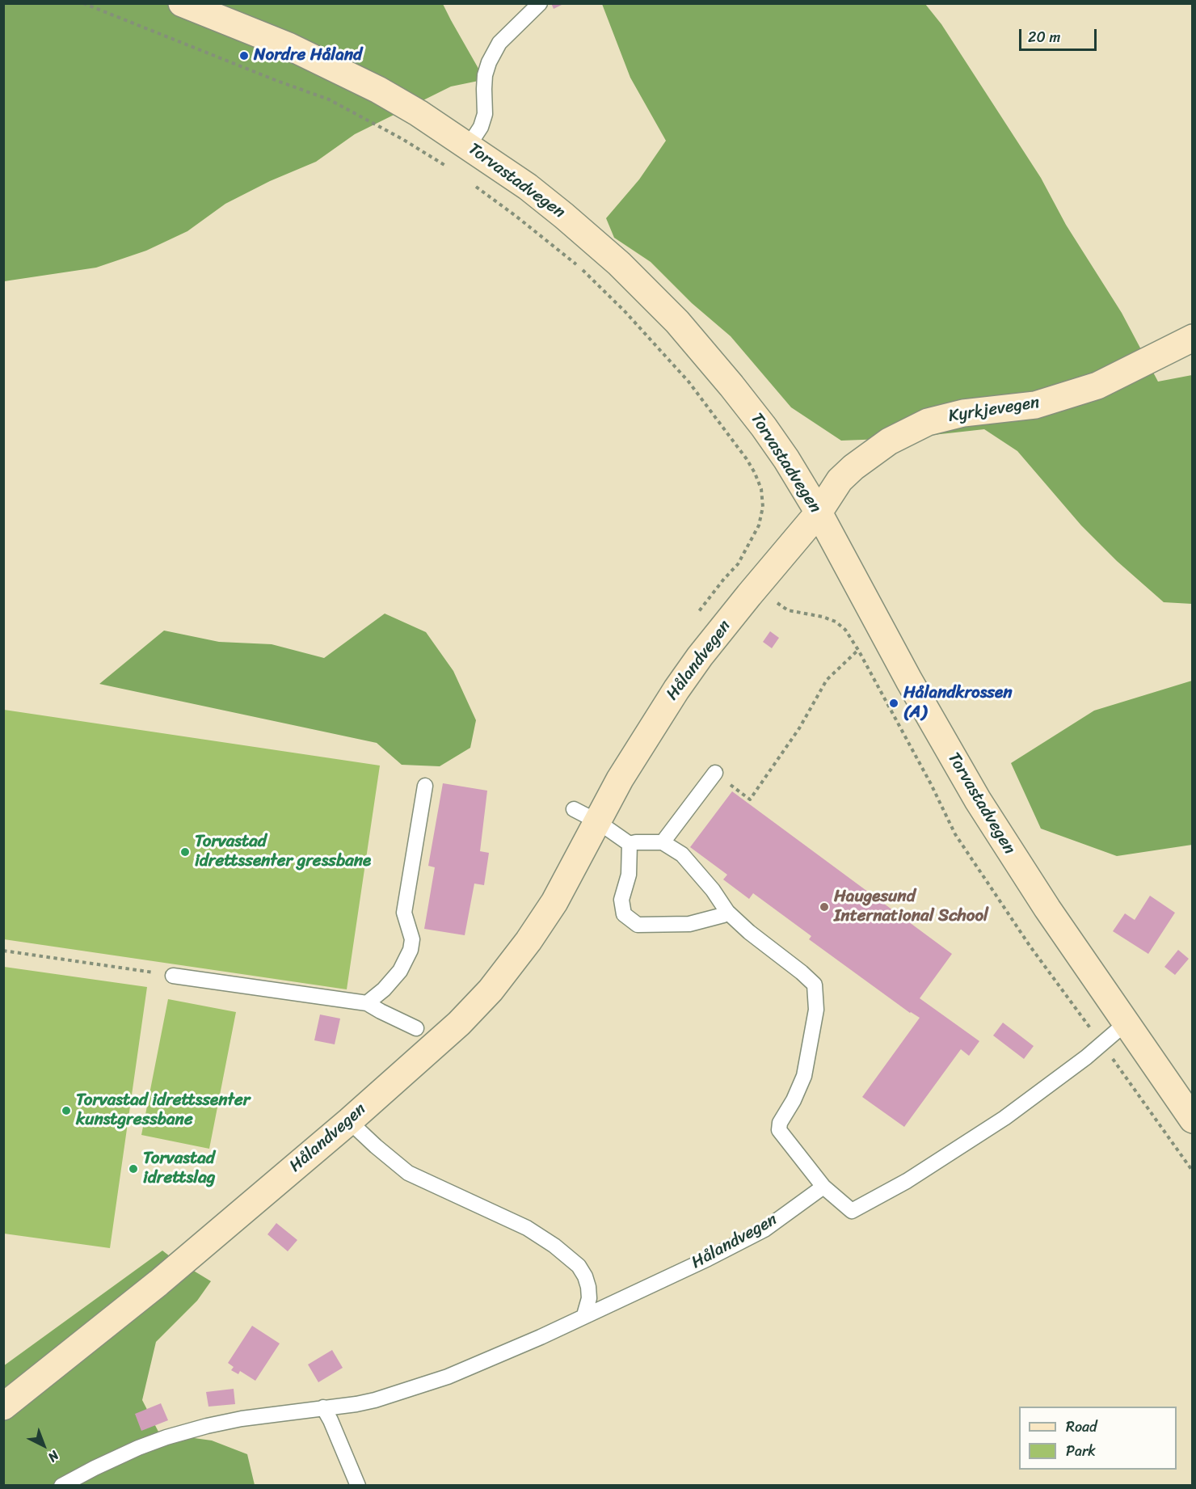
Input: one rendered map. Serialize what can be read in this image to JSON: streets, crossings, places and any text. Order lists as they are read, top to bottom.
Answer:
{
  "streets": {
    "main road": ["Torvastadvegen", "Kyrkjevegen", "Hålandvegen"]
  },
  "crossings": [
    ["Torvastadvegen", "Kyrkjevegen"],
    ["Torvastadvegen", "Hålandvegen"],
    ["Kyrkjevegen", "Hålandvegen"]
  ],
  "places": [
    "Nordre Håland",
    "Hålandkrossen (A)",
    "Torvastad idrettssenter gressbane",
    "Haugesund International School",
    "Torvastad idrettssenter kunstgressbane",
    "Torvastad idrettslag"
  ],
  "legend": ["Road", "Park"],
  "scale_bar": "20 m",
  "north": "bottom right"
}
